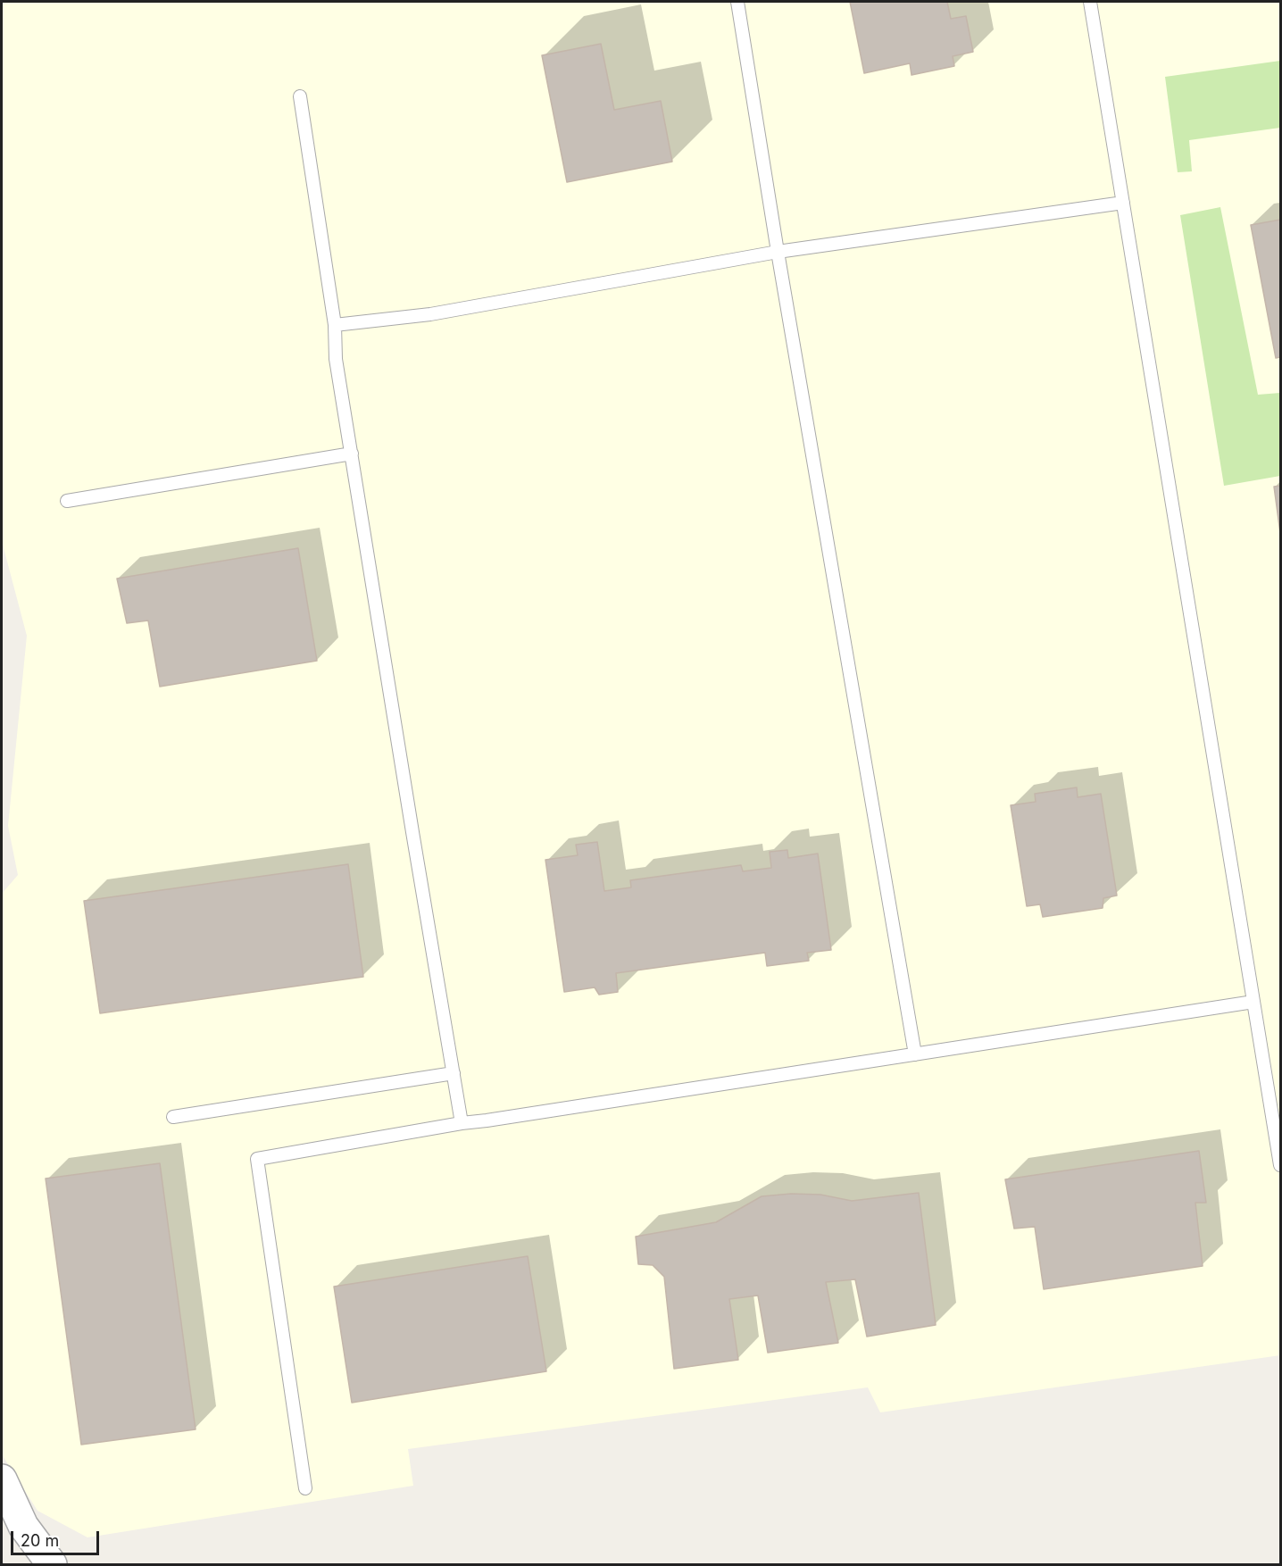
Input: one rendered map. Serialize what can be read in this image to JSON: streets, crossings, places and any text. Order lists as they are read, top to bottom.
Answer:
{
  "scale_bar": "20 m"
}
